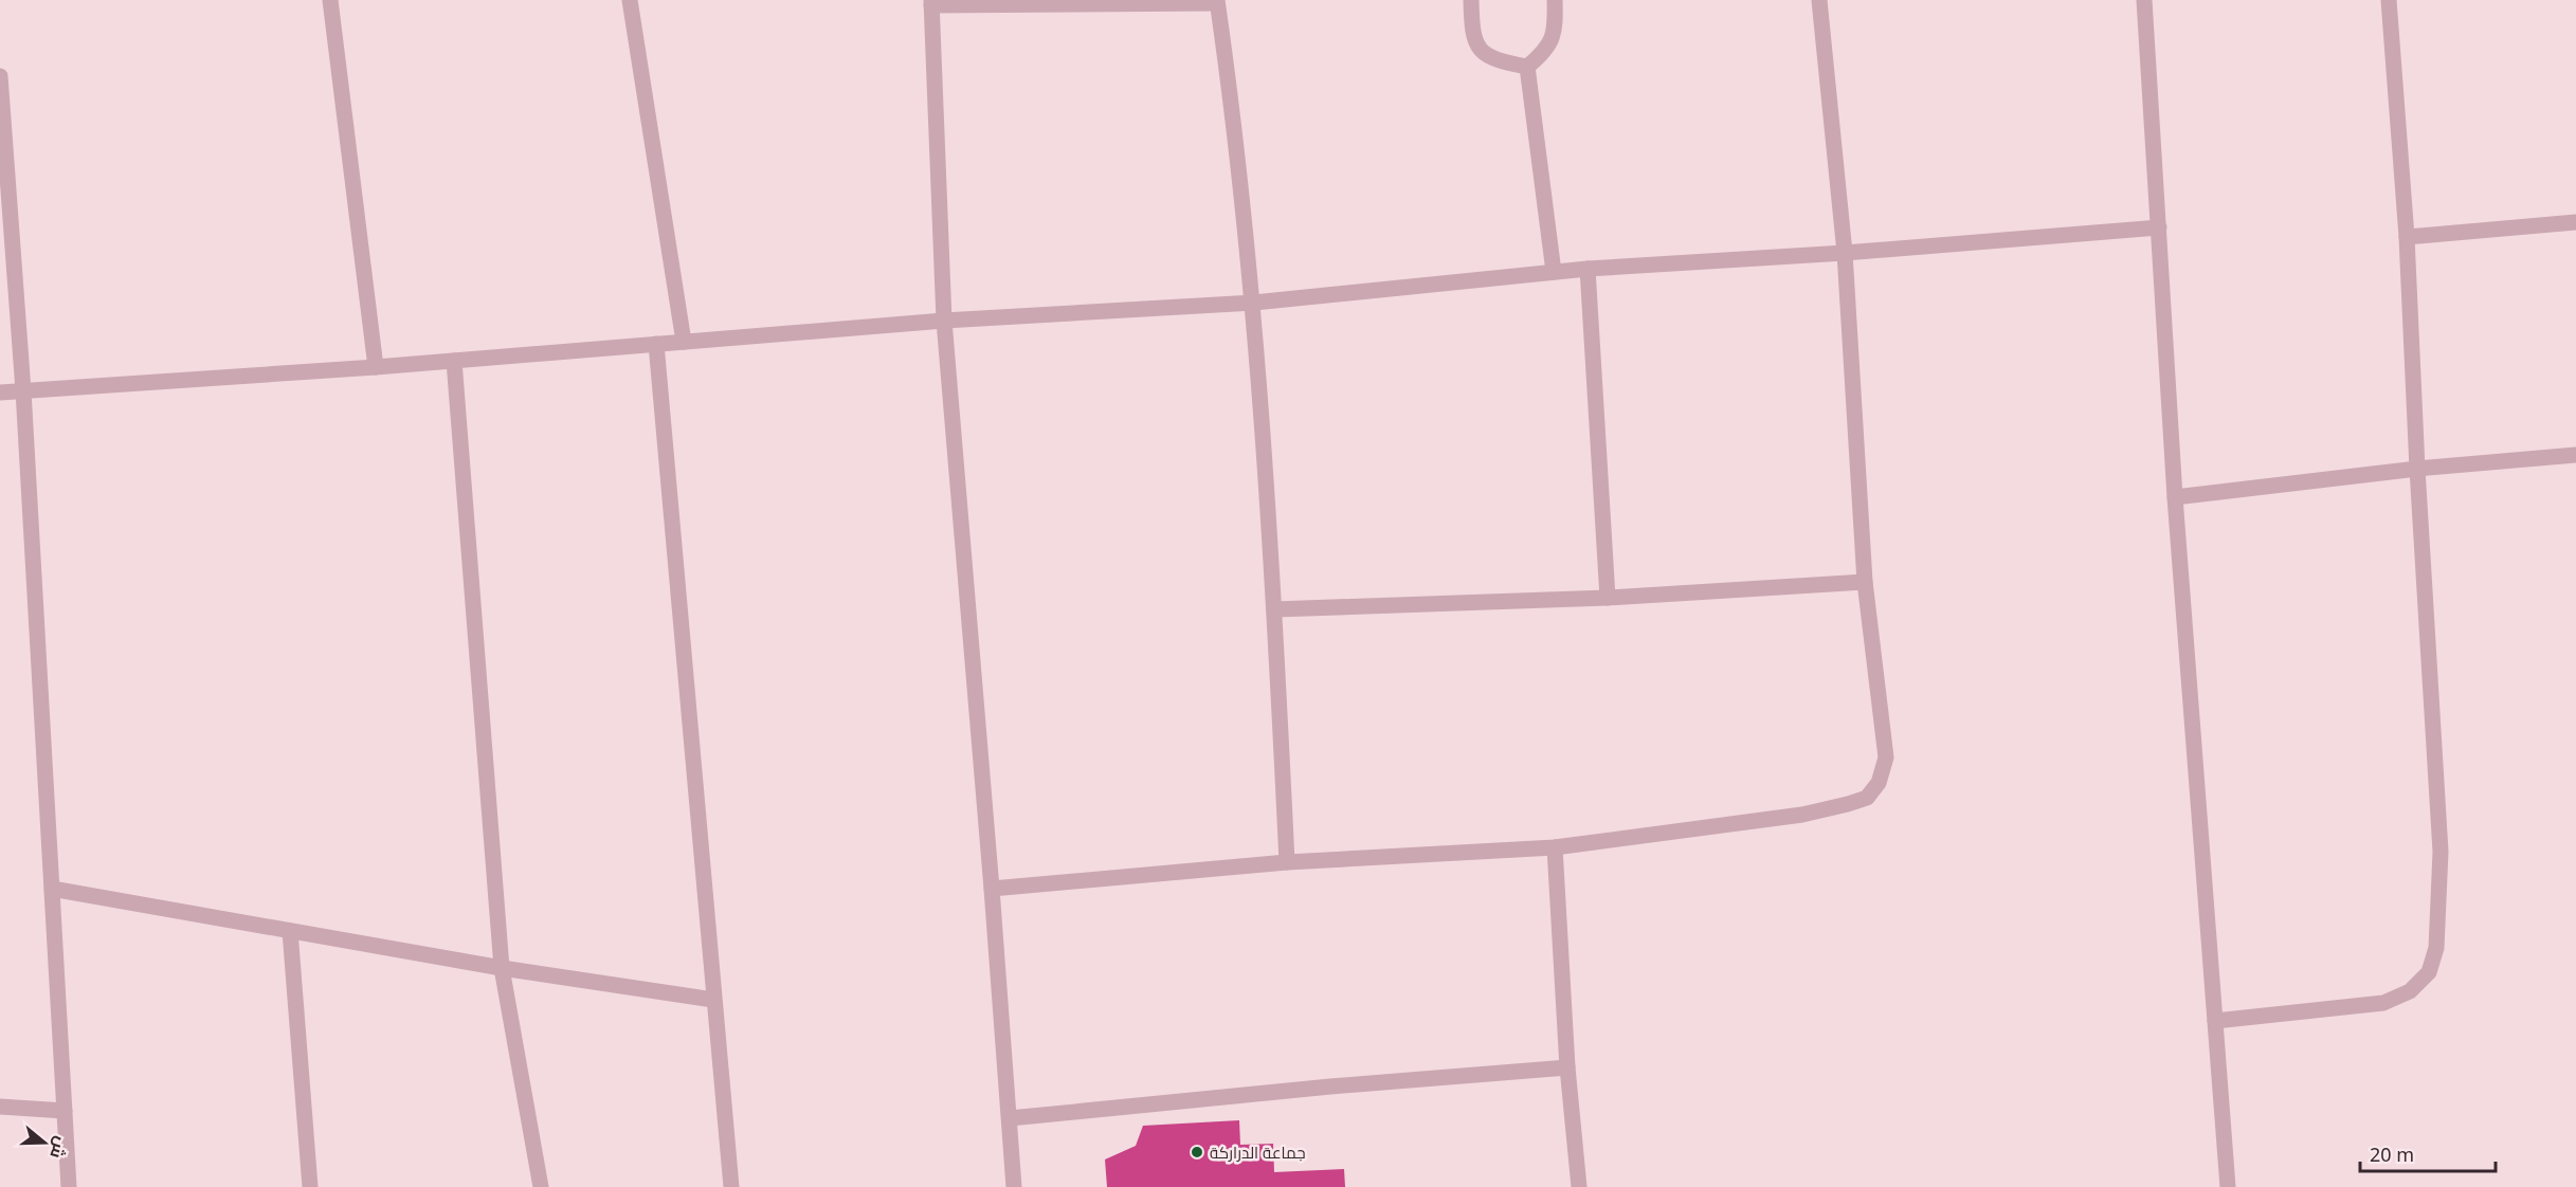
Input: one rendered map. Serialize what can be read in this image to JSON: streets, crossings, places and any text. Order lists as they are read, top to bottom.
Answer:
{
  "places": ["جماعة الدراركة"],
  "scale_bar": "20 m",
  "north": "right"
}
